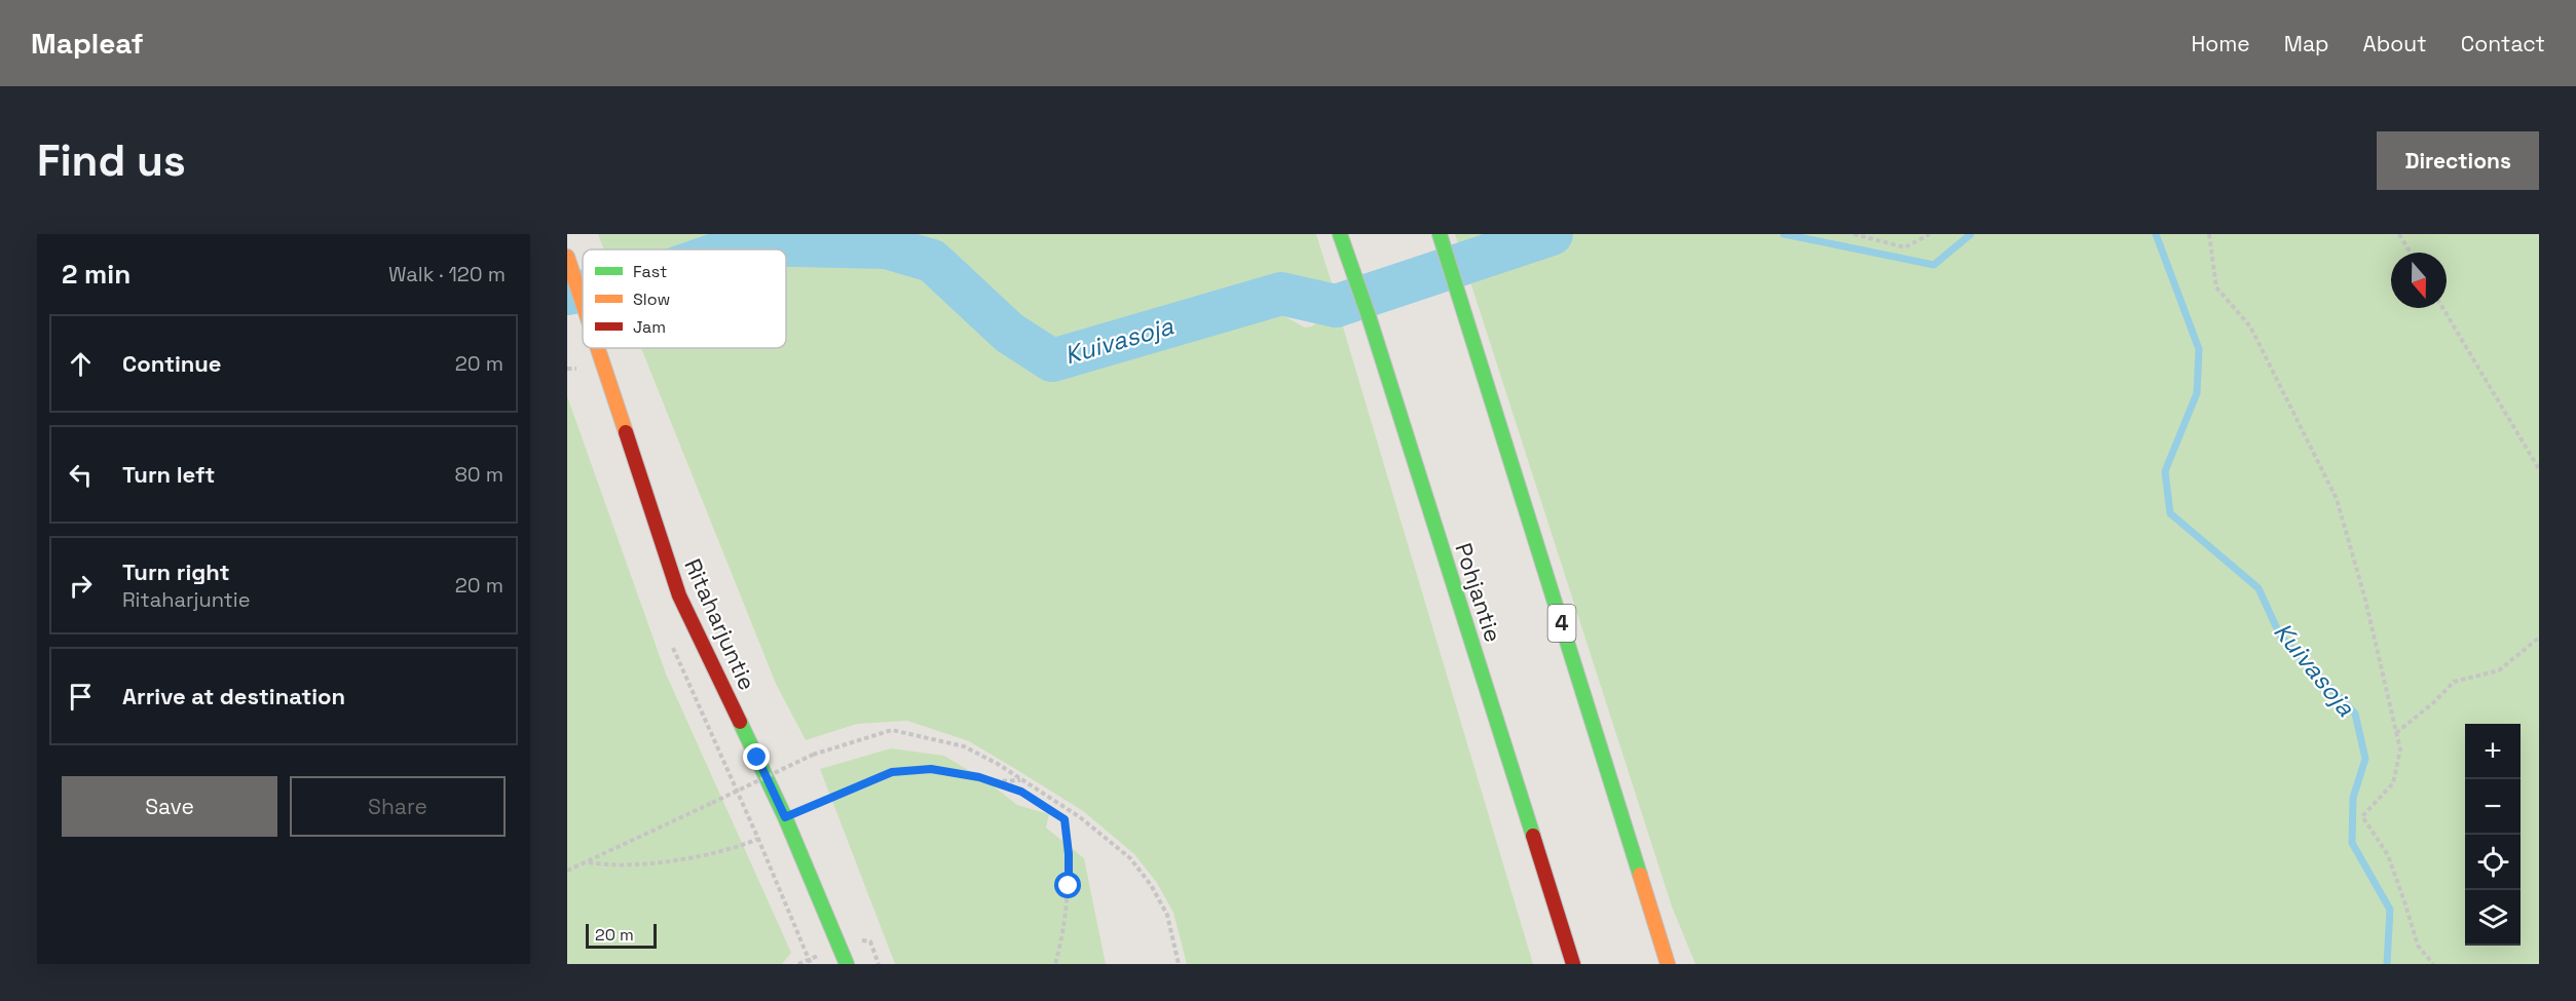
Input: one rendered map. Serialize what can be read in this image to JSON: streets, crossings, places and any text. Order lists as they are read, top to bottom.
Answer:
{
  "streets": {
    "main road": ["Pohjantie", "4", "Ritaharjuntie"]
  },
  "water": ["Kuivasoja"],
  "legend": ["Fast", "Slow", "Jam"],
  "scale_bar": "20 m",
  "north": "bottom",
  "page": {
    "header": "Mapleaf",
    "nav": [
      "Home",
      "Map",
      "About",
      "Contact"
    ],
    "buttons": [
      "Directions",
      ["Save", "Share"]
    ],
    "title": "Find us",
    "heading": ["2 min", "Walk · 120 m"],
    "list": [
      ["Continue", "20 m"],
      ["Turn left", "80 m"],
      ["Turn right", "Ritaharjuntie", "20 m"],
      "Arrive at destination"
    ],
    "map_buttons": ["+", "−"],
    "scale": "20 m"
  }
}
